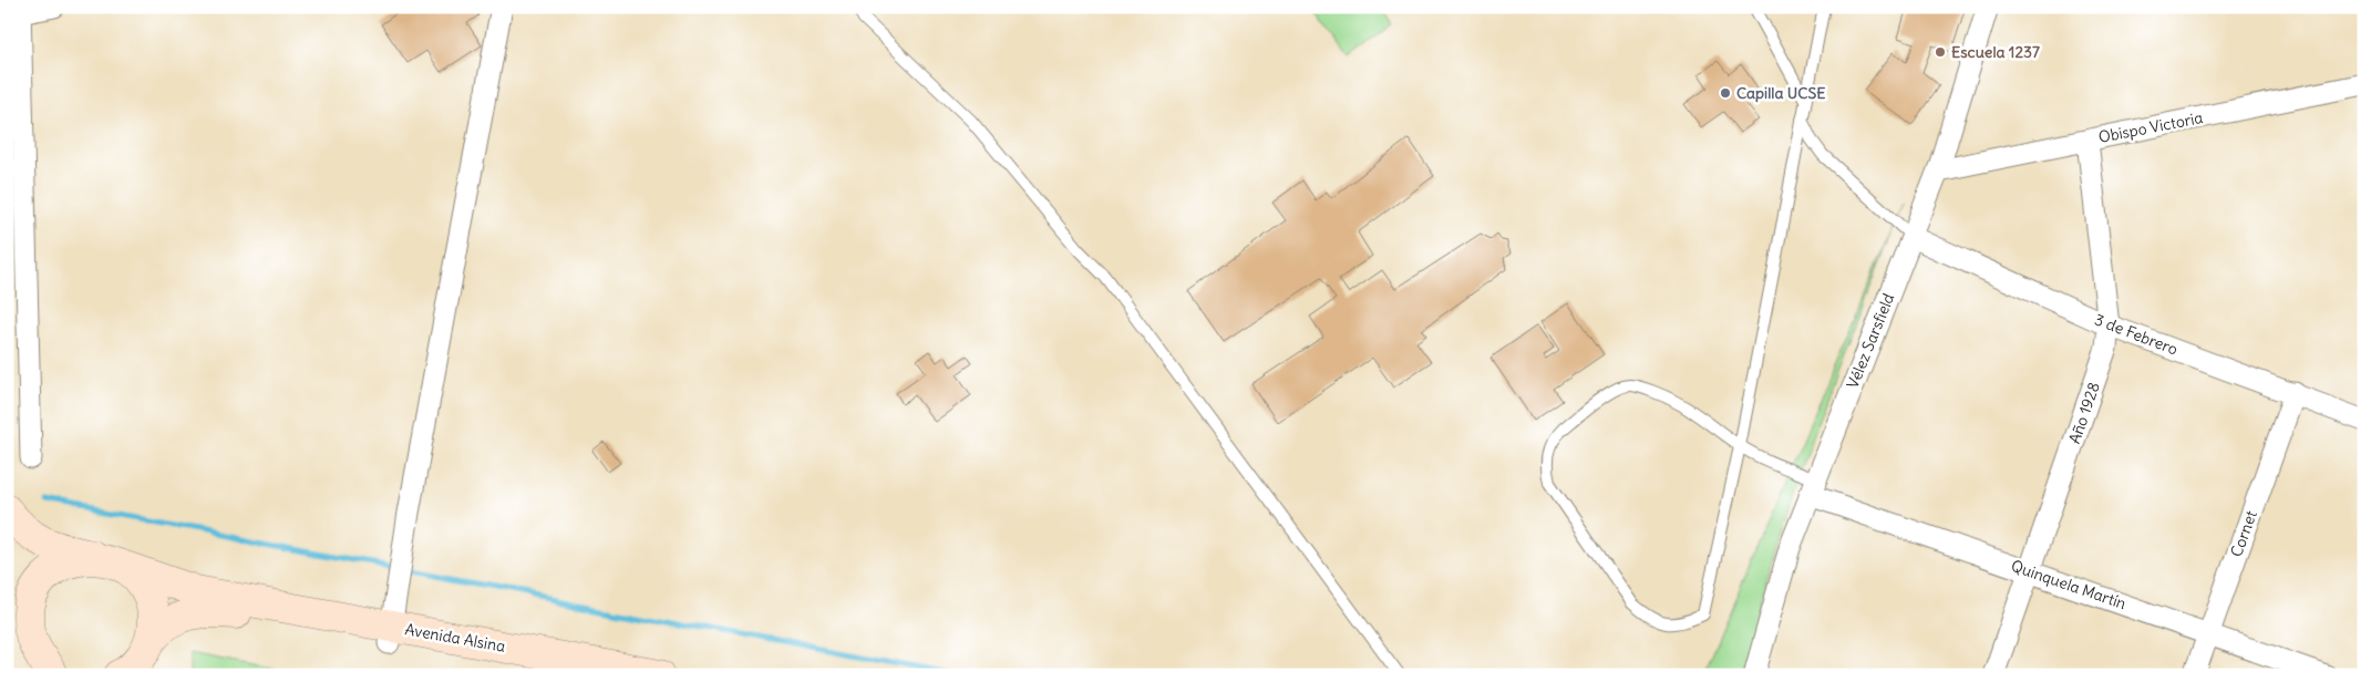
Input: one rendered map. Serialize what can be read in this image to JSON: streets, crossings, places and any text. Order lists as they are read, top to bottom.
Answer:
{
  "streets": {
    "main road": ["Avenida Alsina"],
    "street": [
      "Obispo Victoria",
      "3 de Febrero",
      "Vélez Sarsfield",
      "Año 1928",
      "Cornet",
      "Quinquela Martín"
    ]
  },
  "crossings": [
    ["Obispo Victoria", "Vélez Sarsfield"],
    ["Obispo Victoria", "Año 1928"],
    ["3 de Febrero", "Vélez Sarsfield"],
    ["3 de Febrero", "Año 1928"],
    ["3 de Febrero", "Cornet"],
    ["Vélez Sarsfield", "Quinquela Martín"],
    ["Año 1928", "Quinquela Martín"],
    ["Cornet", "Quinquela Martín"]
  ],
  "places": ["Escuela 1237", "Capilla UCSE"]
}
